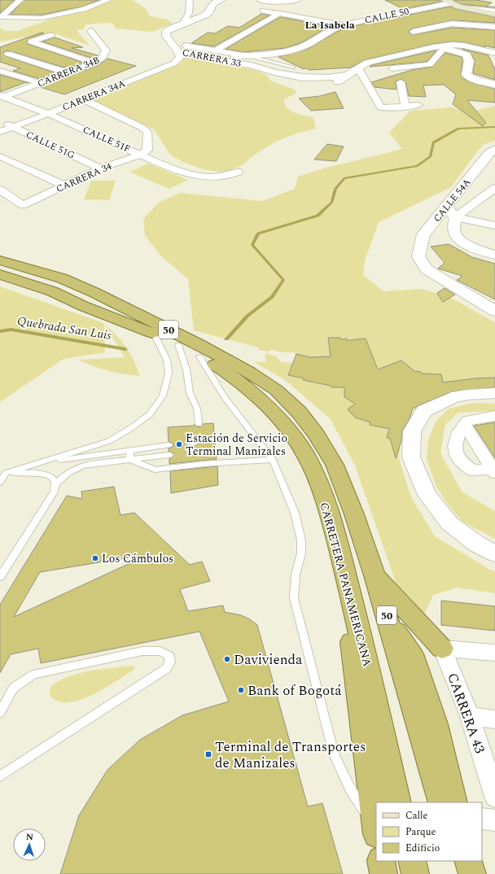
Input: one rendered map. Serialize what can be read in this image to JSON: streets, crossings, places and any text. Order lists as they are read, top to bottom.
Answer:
{
  "streets": {
    "highway": ["50", "CARRETERA PANAMERICANA"],
    "street": [
      "CALLE 50",
      "CARRERA 33",
      "CARRERA 34B",
      "CARRERA 34A",
      "CALLE 51F",
      "CALLE 51G",
      "CARRERA 34",
      "CALLE 54A",
      "CARRERA 43"
    ]
  },
  "crossings": [
    ["CALLE 50", "CARRERA 33"],
    ["CARRERA 33", "CARRERA 34A"],
    ["CARRERA 34B", "CALLE 51F"],
    ["CARRERA 34A", "CALLE 51F"],
    ["CARRERA 34A", "CALLE 51G"],
    ["CALLE 51F", "CARRERA 34"],
    ["CALLE 51G", "CARRERA 34"]
  ],
  "districts": ["La Isabela"],
  "water": ["Quebrada San Luis"],
  "places": {
    "other": [
      "Estación de Servicio Terminal Manizales",
      "Los Cámbulos",
      "Davivienda",
      "Bank of Bogotá"
    ],
    "transit": ["Terminal de Transportes de Manizales"]
  },
  "legend": ["Calle", "Parque", "Edificio"],
  "north": "top"
}
